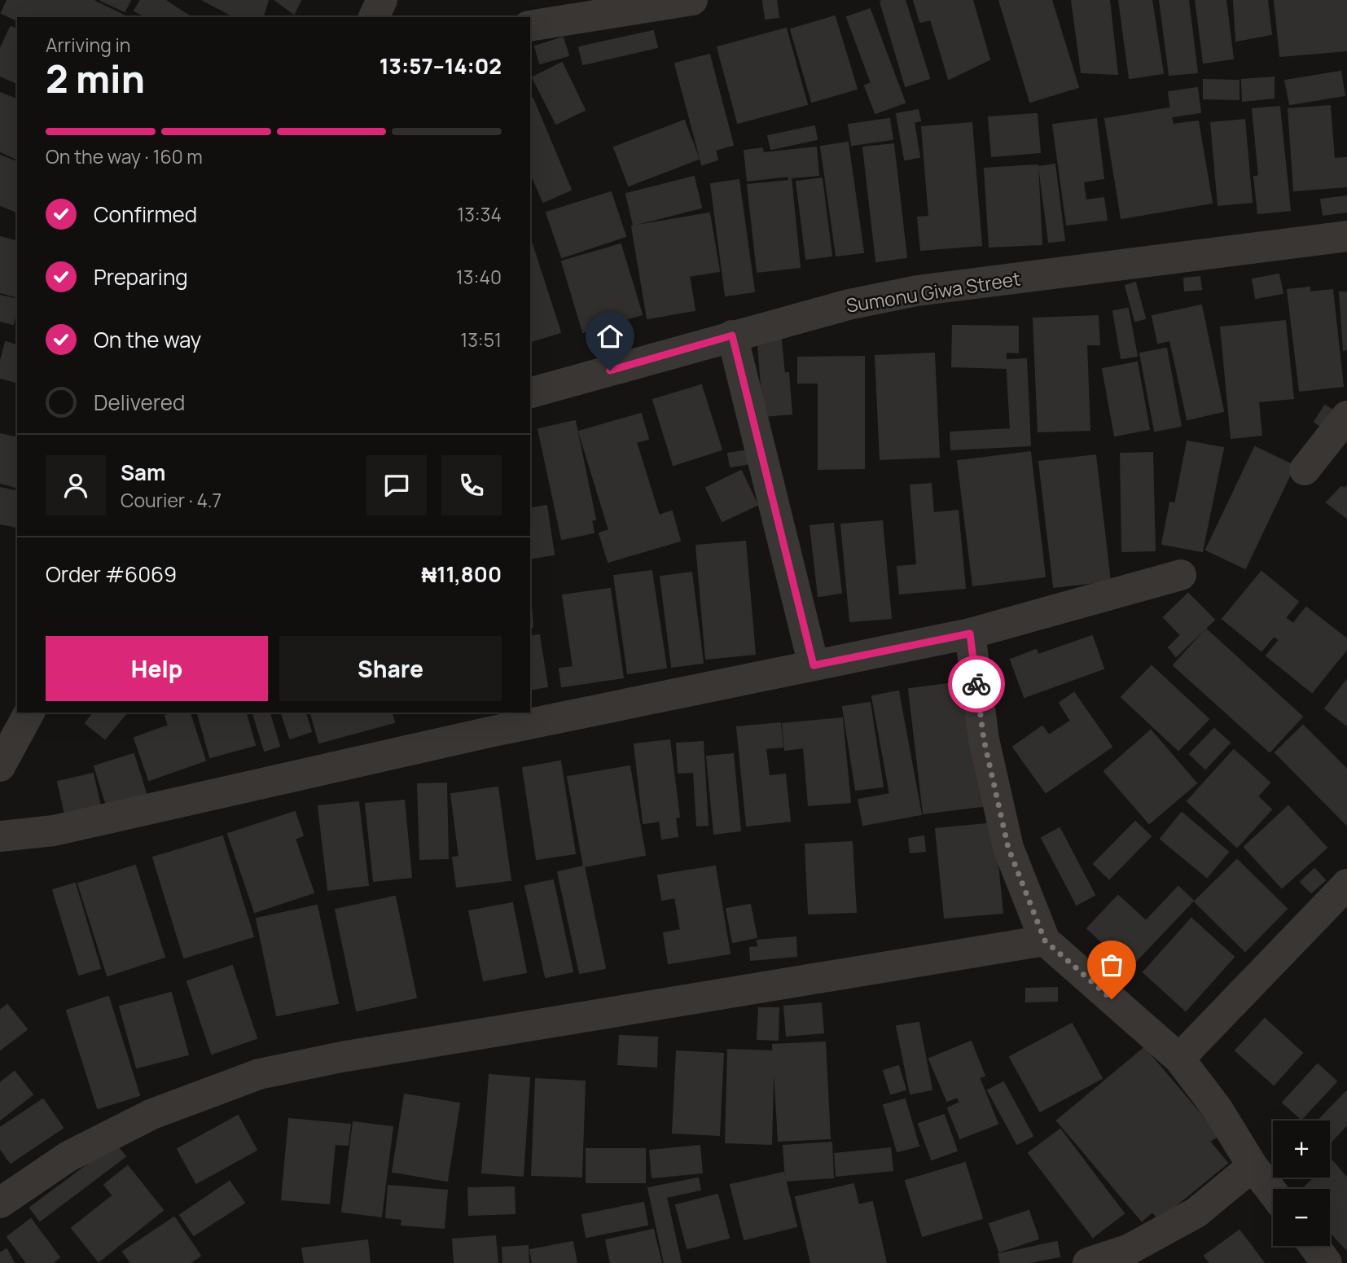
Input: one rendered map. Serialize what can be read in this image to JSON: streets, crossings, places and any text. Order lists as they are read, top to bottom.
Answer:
{
  "streets": {
    "street": ["Sumonu Giwa Street"]
  },
  "page": {
    "heading": ["2 min", "Arriving in", "13:57–14:02"],
    "panel": [
      "Sam",
      "Courier · 4.7",
      "Order #6069",
      "₦11,800"
    ],
    "bar": "On the way · 160 m",
    "list": [
      ["Confirmed", "13:34"],
      ["Preparing", "13:40"],
      ["On the way", "13:51"],
      "Delivered"
    ],
    "buttons": ["Help", "Share"],
    "map_buttons": ["+", "−"]
  }
}
